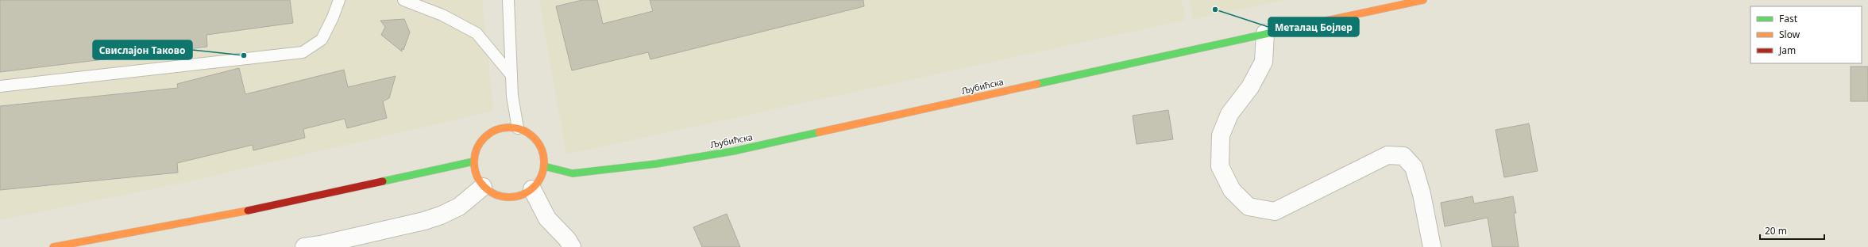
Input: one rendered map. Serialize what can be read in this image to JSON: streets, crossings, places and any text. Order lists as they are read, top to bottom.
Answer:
{
  "streets": {
    "street": ["Љубићска"]
  },
  "places": ["Металац Бојлер", "Свислајон Таково"],
  "legend": ["Fast", "Slow", "Jam"],
  "scale_bar": "20 m"
}
